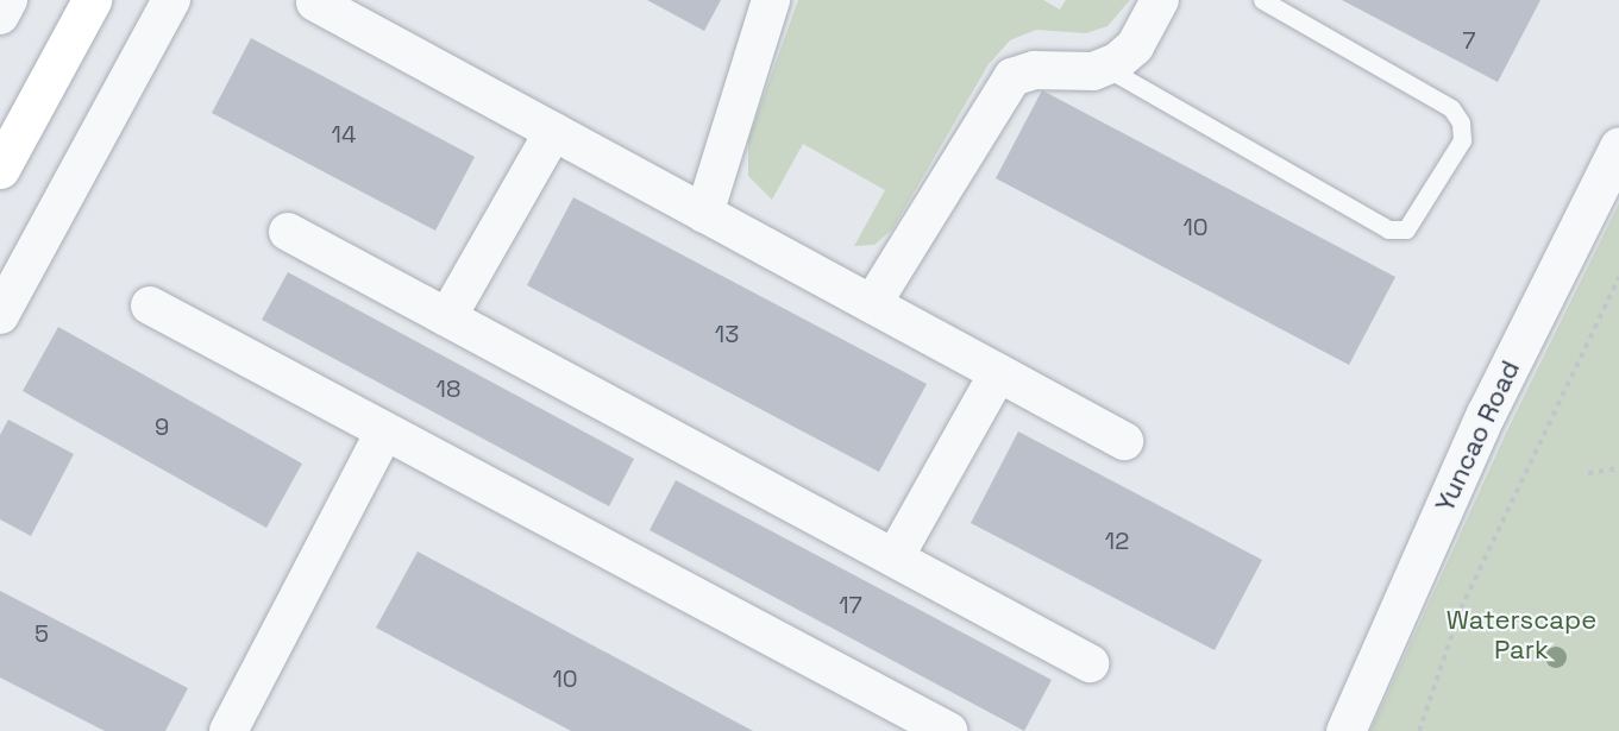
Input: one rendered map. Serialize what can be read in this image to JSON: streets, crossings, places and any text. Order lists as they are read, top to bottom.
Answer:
{
  "streets": {
    "street": ["Yuncao Road"]
  },
  "parks": ["Waterscape Park"],
  "house_numbers": [
    "7",
    "14",
    "10",
    "13",
    "18",
    "9",
    "12",
    "17",
    "5",
    "10"
  ]
}
